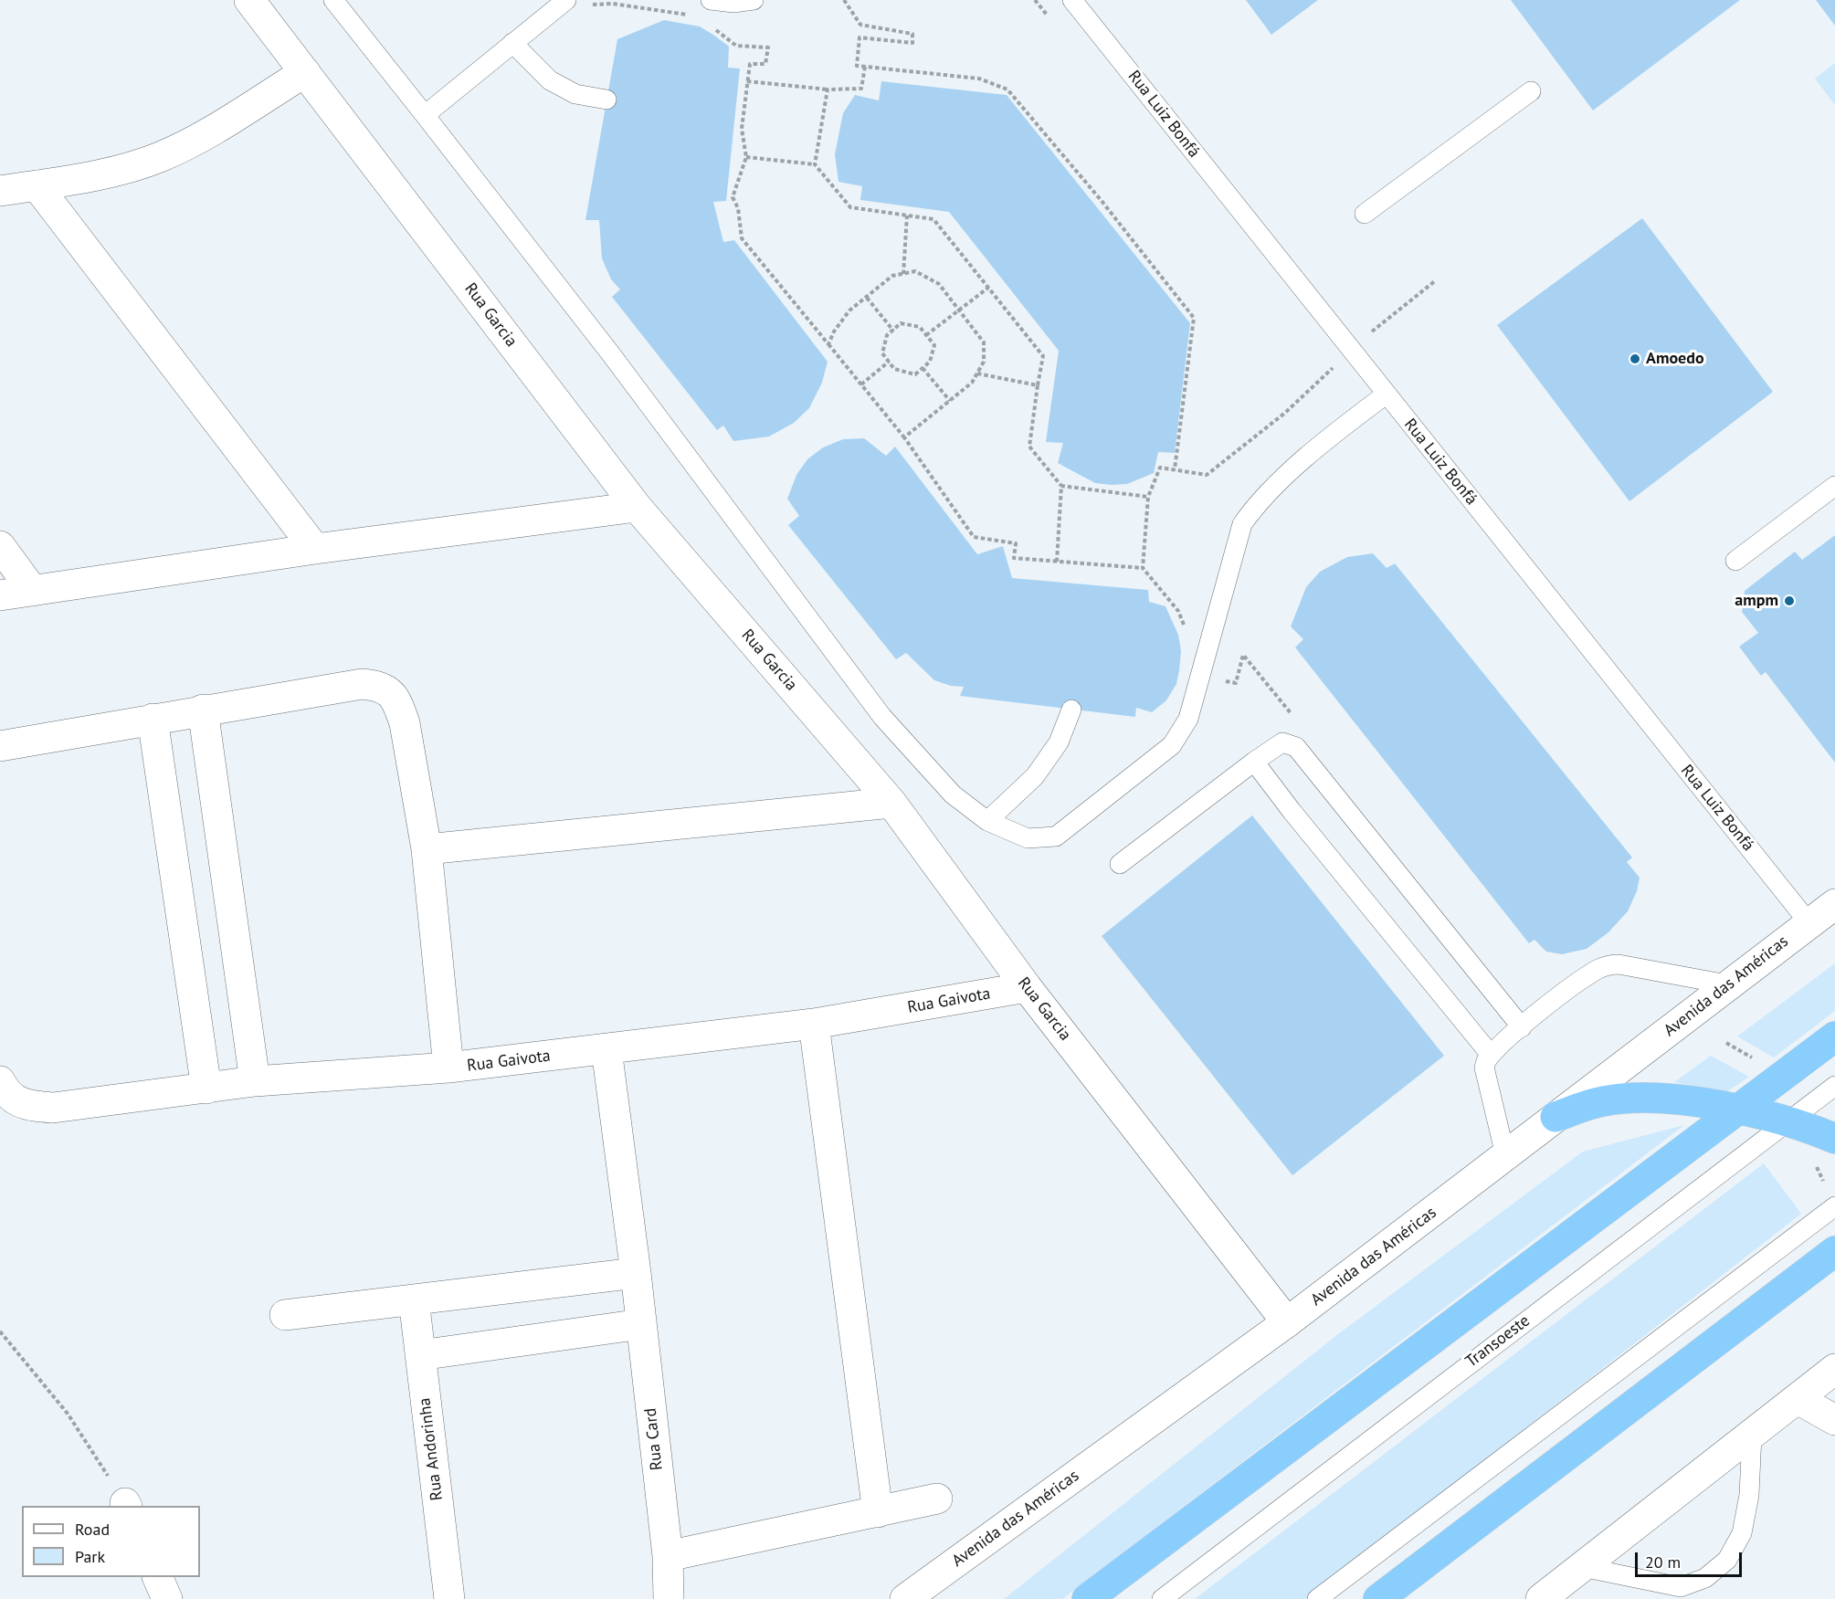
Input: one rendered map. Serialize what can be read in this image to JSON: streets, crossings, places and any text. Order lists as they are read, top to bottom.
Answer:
{
  "streets": {
    "street": [
      "Rua Garcia",
      "Avenida das Américas",
      "Rua Gaivota",
      "Rua Card",
      "Rua Andorinha"
    ],
    "lane": ["Rua Luiz Bonfá", "Transoeste"]
  },
  "crossings": [
    ["Rua Luiz Bonfá", "Avenida das Américas"],
    ["Rua Garcia", "Avenida das Américas"],
    ["Rua Garcia", "Rua Gaivota"],
    ["Rua Gaivota", "Rua Card"]
  ],
  "places": ["Amoedo", "ampm"],
  "legend": ["Road", "Park"],
  "scale_bar": "20 m"
}
